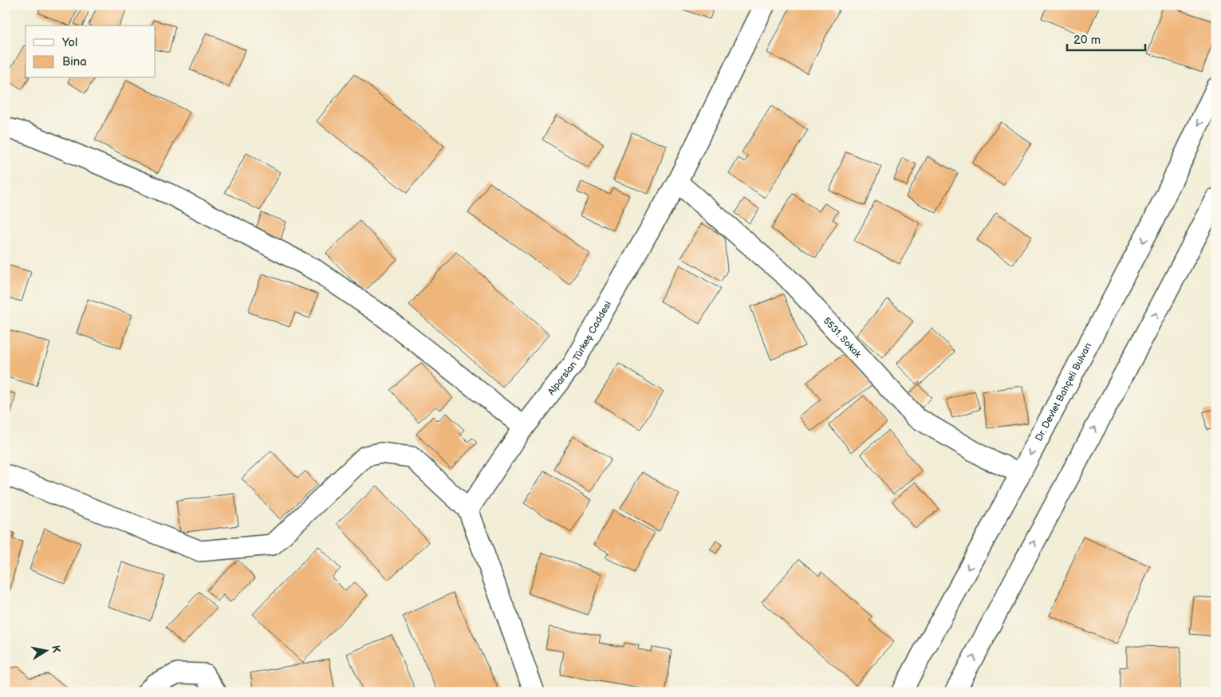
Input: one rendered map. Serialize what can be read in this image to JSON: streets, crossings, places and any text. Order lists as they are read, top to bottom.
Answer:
{
  "streets": {
    "street": ["5531. Sokak", "Alparslan Türkeş Caddesi", "Dr. Devlet Bahçeli Bulvarı"]
  },
  "crossings": [
    ["5531. Sokak", "Alparslan Türkeş Caddesi"],
    ["5531. Sokak", "Dr. Devlet Bahçeli Bulvarı"]
  ],
  "legend": ["Yol", "Bina"],
  "scale_bar": "20 m",
  "north": "right"
}
